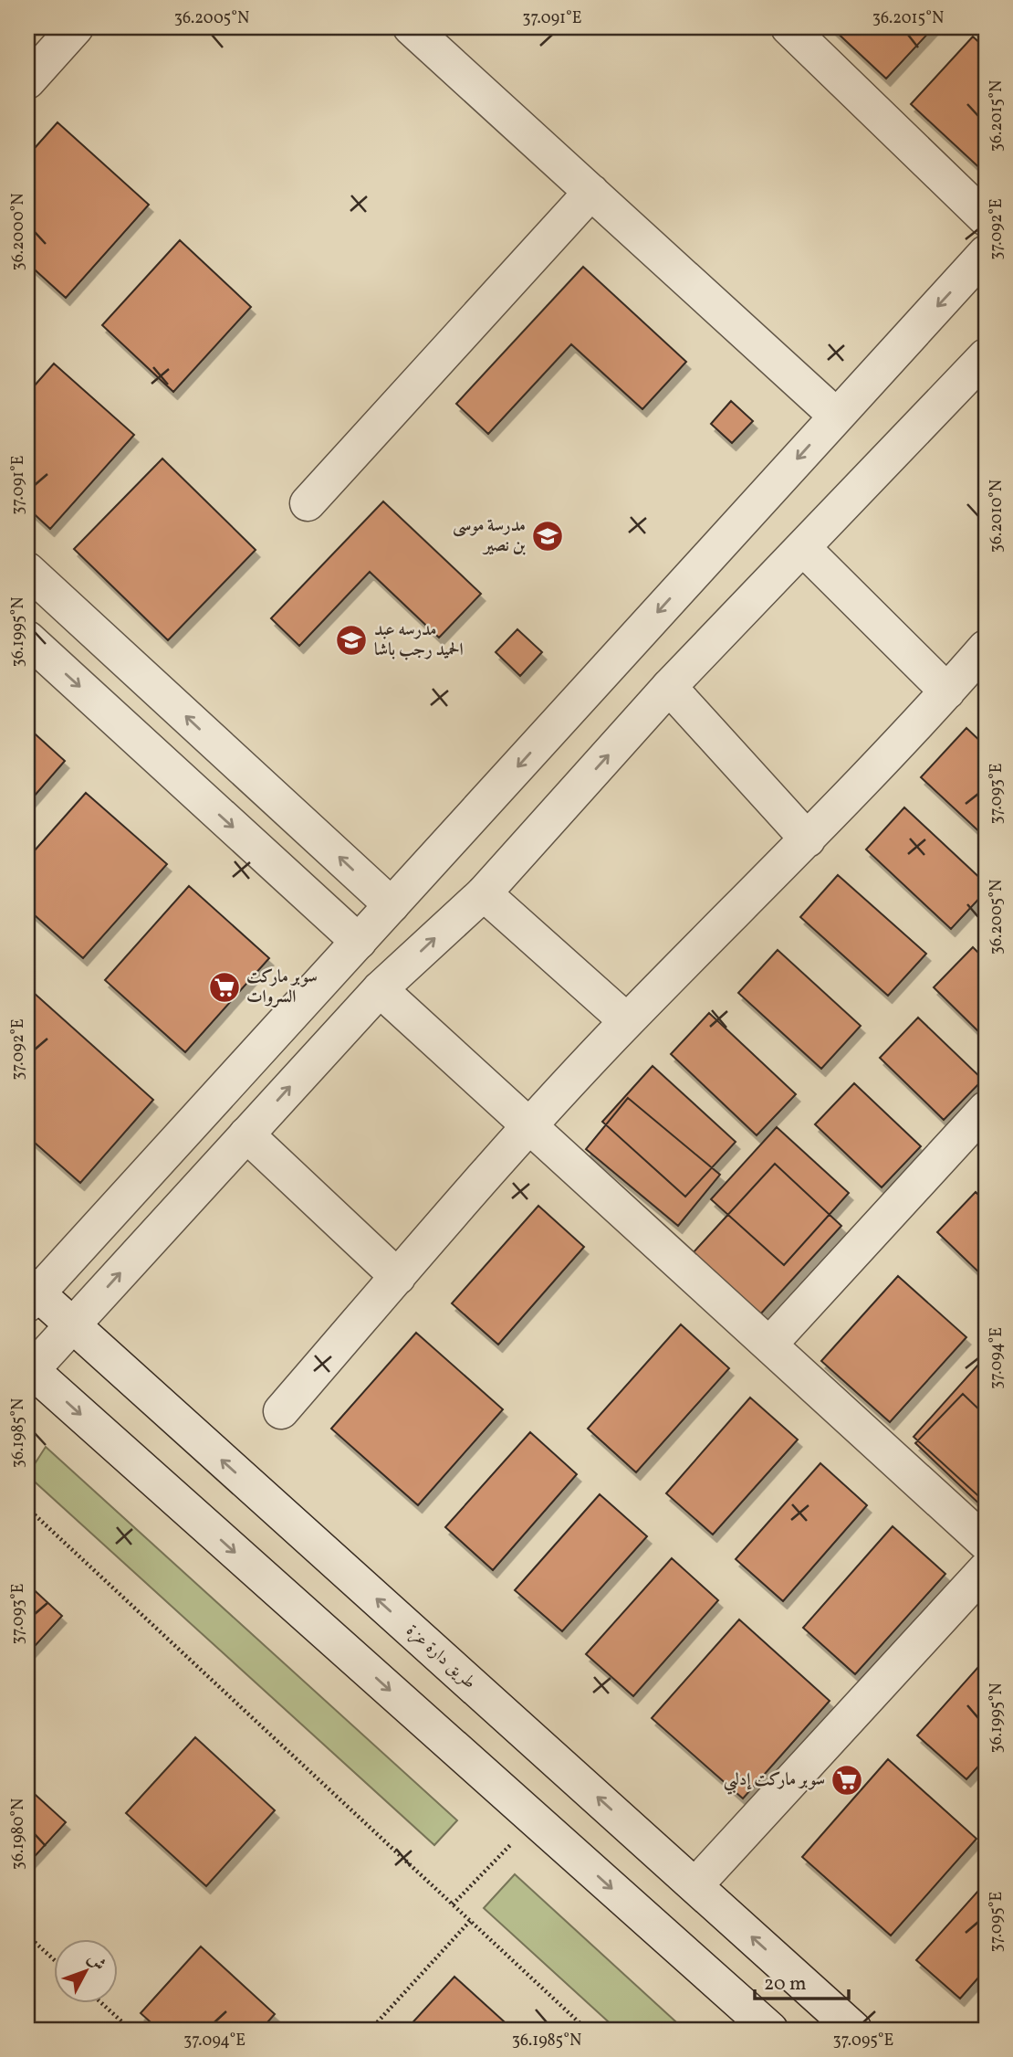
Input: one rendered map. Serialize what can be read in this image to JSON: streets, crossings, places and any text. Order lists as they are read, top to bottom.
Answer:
{
  "streets": {
    "street": ["طريق دارة عزة"]
  },
  "places": {
    "school or university": ["مدرسة موسى بن نصير", "مدرسه عبد الحميد رجب باشا"],
    "supermarket": ["سوبر ماركت السروات", "سوبر ماركت إدلبي"]
  },
  "scale_bar": "20 m",
  "north": "top right",
  "coordinates": [
    "36.2005°N",
    "37.091°E",
    "36.2015°N",
    "37.092°E",
    "36.2000°N",
    "36.2010°N",
    "36.1995°N",
    "37.093°E",
    "37.094°E",
    "36.1985°N",
    "36.1980°N",
    "37.095°E"
  ]
}
